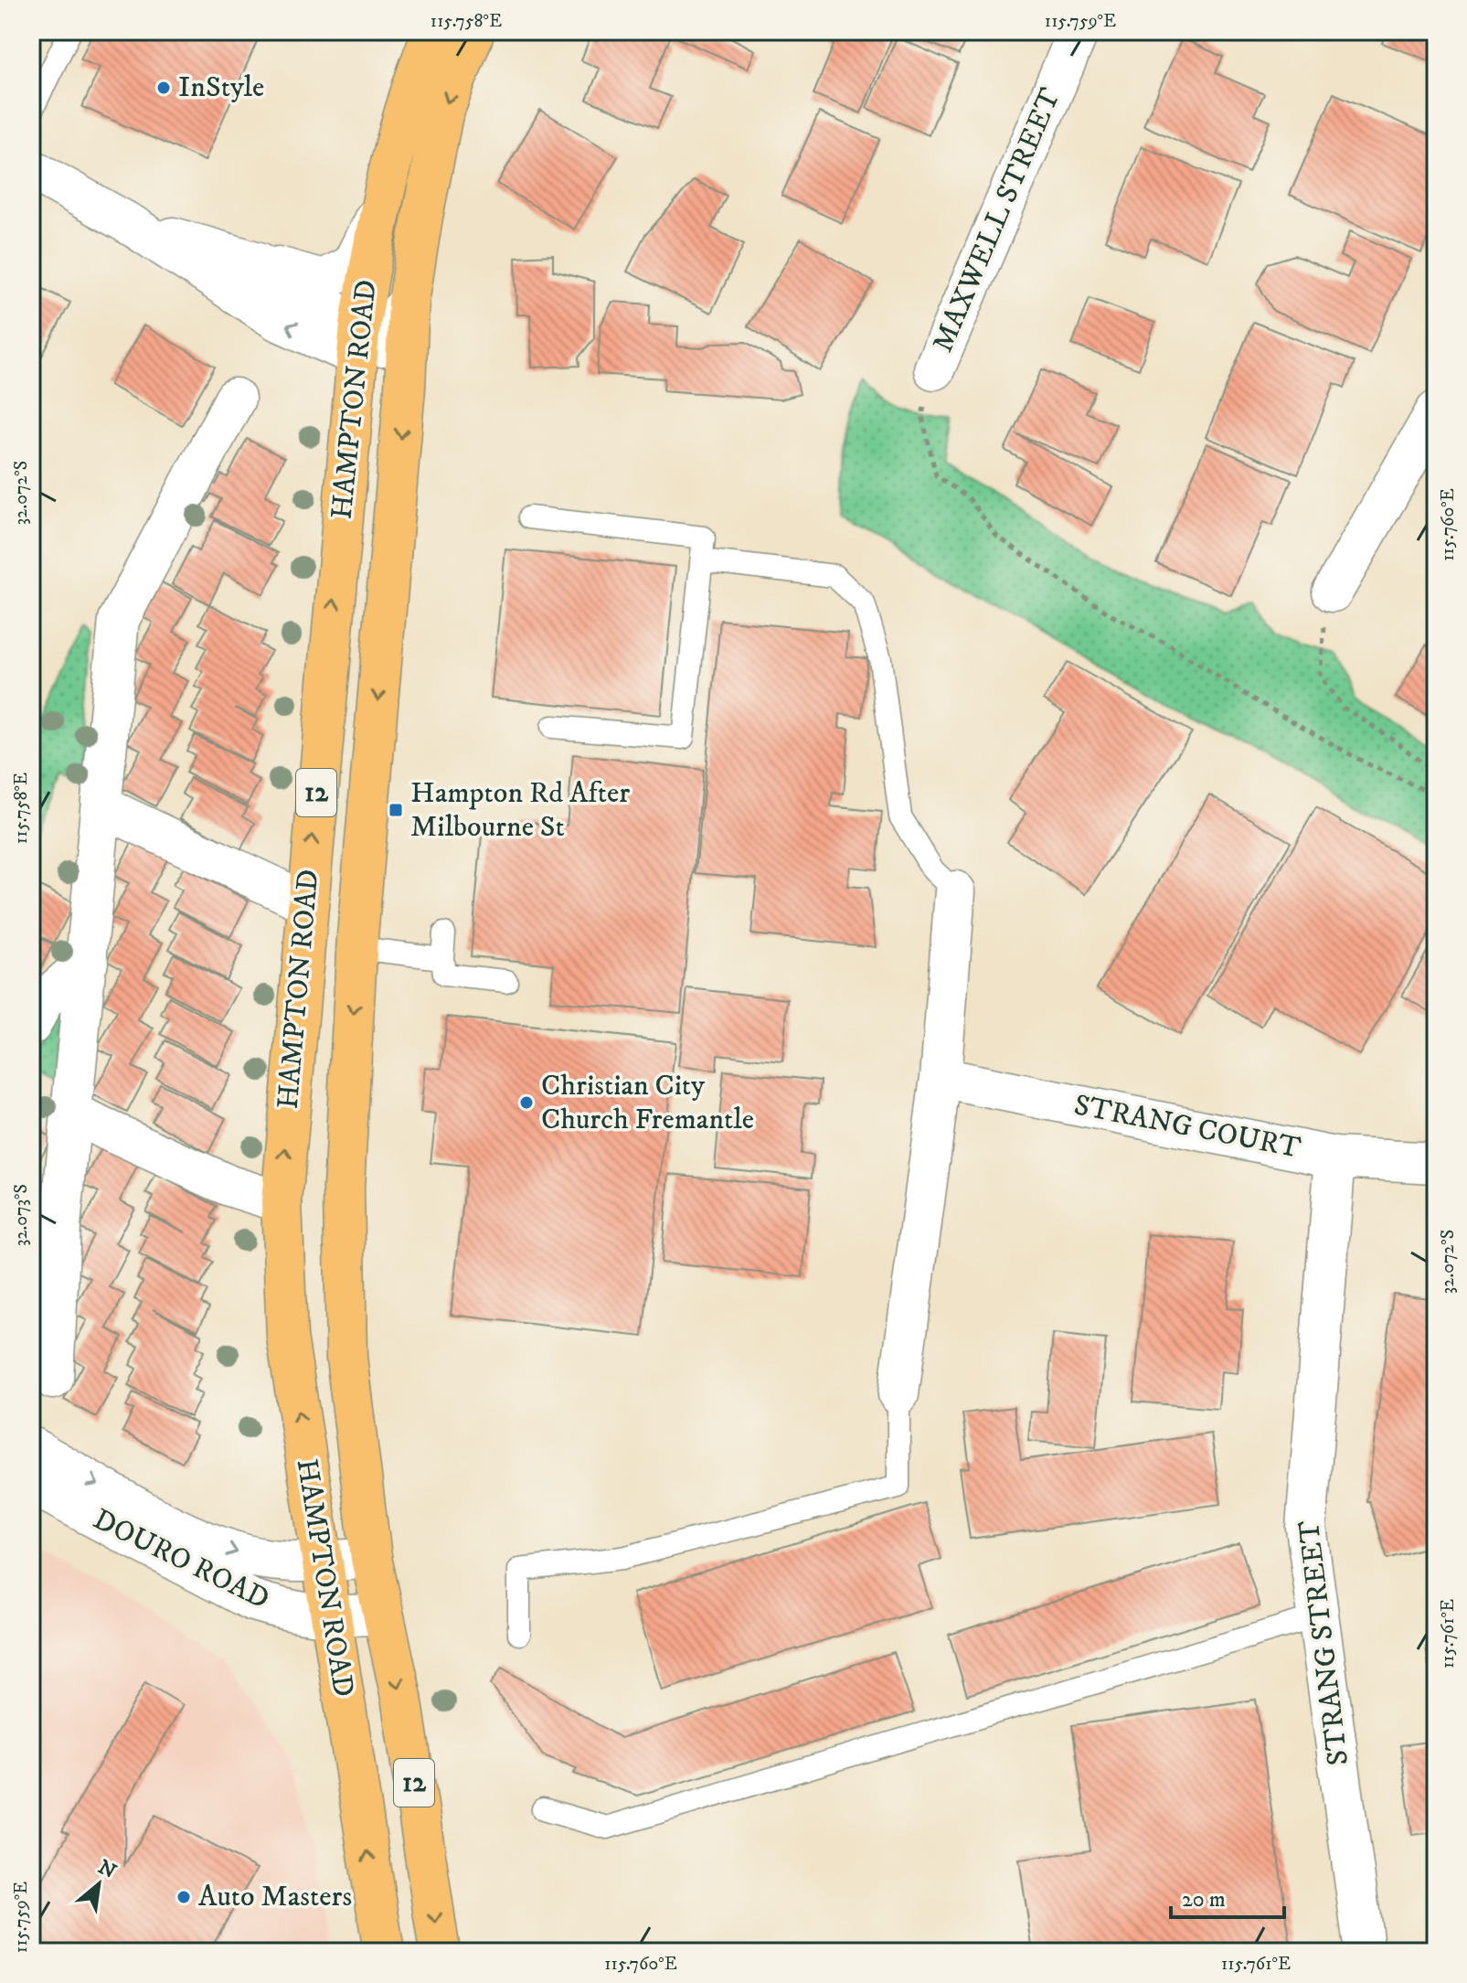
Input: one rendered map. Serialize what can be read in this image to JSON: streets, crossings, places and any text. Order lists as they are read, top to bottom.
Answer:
{
  "streets": {
    "main road": ["HAMPTON ROAD", "12"],
    "street": [
      "MAXWELL STREET",
      "STRANG COURT",
      "DOURO ROAD",
      "STRANG STREET"
    ]
  },
  "crossings": [
    ["HAMPTON ROAD", "DOURO ROAD"],
    ["STRANG COURT", "STRANG STREET"]
  ],
  "places": {
    "other": ["InStyle", "Christian City Church Fremantle", "Auto Masters"],
    "transit": ["Hampton Rd After Milbourne St"]
  },
  "scale_bar": "20 m",
  "north": "top right",
  "coordinates": [
    "115.758°E",
    "115.759°E",
    "32.072°S",
    "115.760°E",
    "32.073°S",
    "115.761°E"
  ]
}
